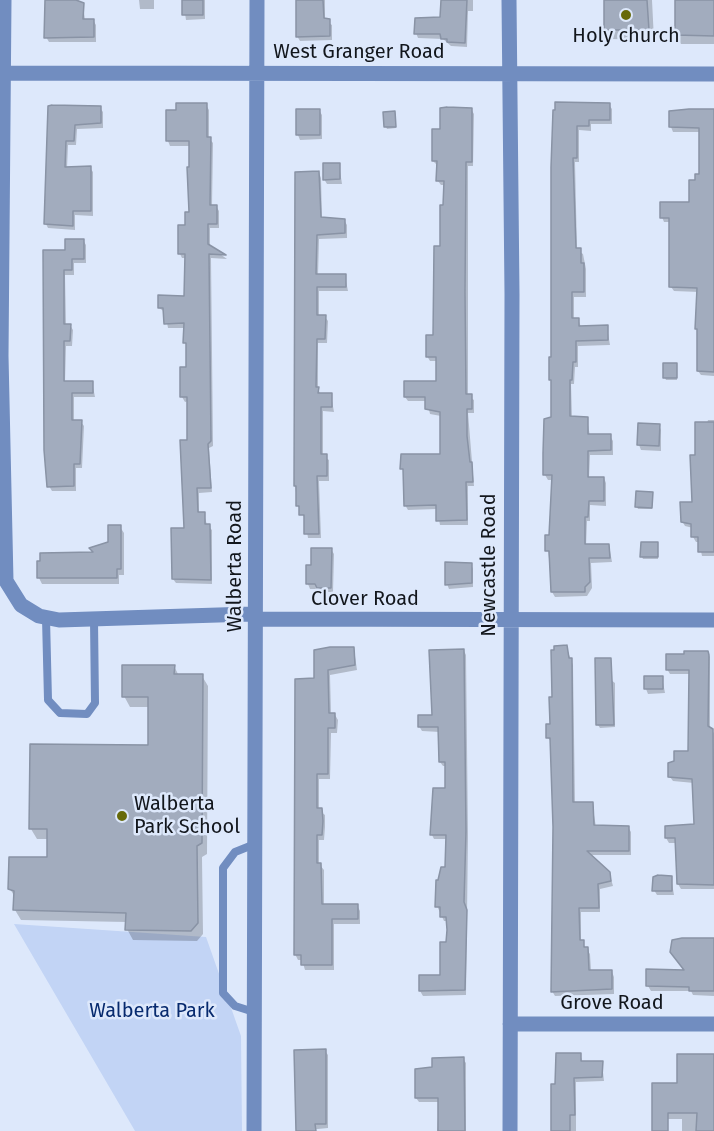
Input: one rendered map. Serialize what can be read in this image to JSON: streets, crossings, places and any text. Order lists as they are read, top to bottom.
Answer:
{
  "streets": {
    "street": [
      "West Granger Road",
      "Newcastle Road",
      "Walberta Road",
      "Clover Road",
      "Grove Road"
    ]
  },
  "crossings": [
    ["West Granger Road", "Newcastle Road"],
    ["West Granger Road", "Walberta Road"],
    ["West Granger Road", "Clover Road"],
    ["Newcastle Road", "Clover Road"],
    ["Newcastle Road", "Grove Road"],
    ["Walberta Road", "Clover Road"]
  ],
  "parks": ["Walberta Park"],
  "places": ["Holy church", "Walberta Park School"]
}
